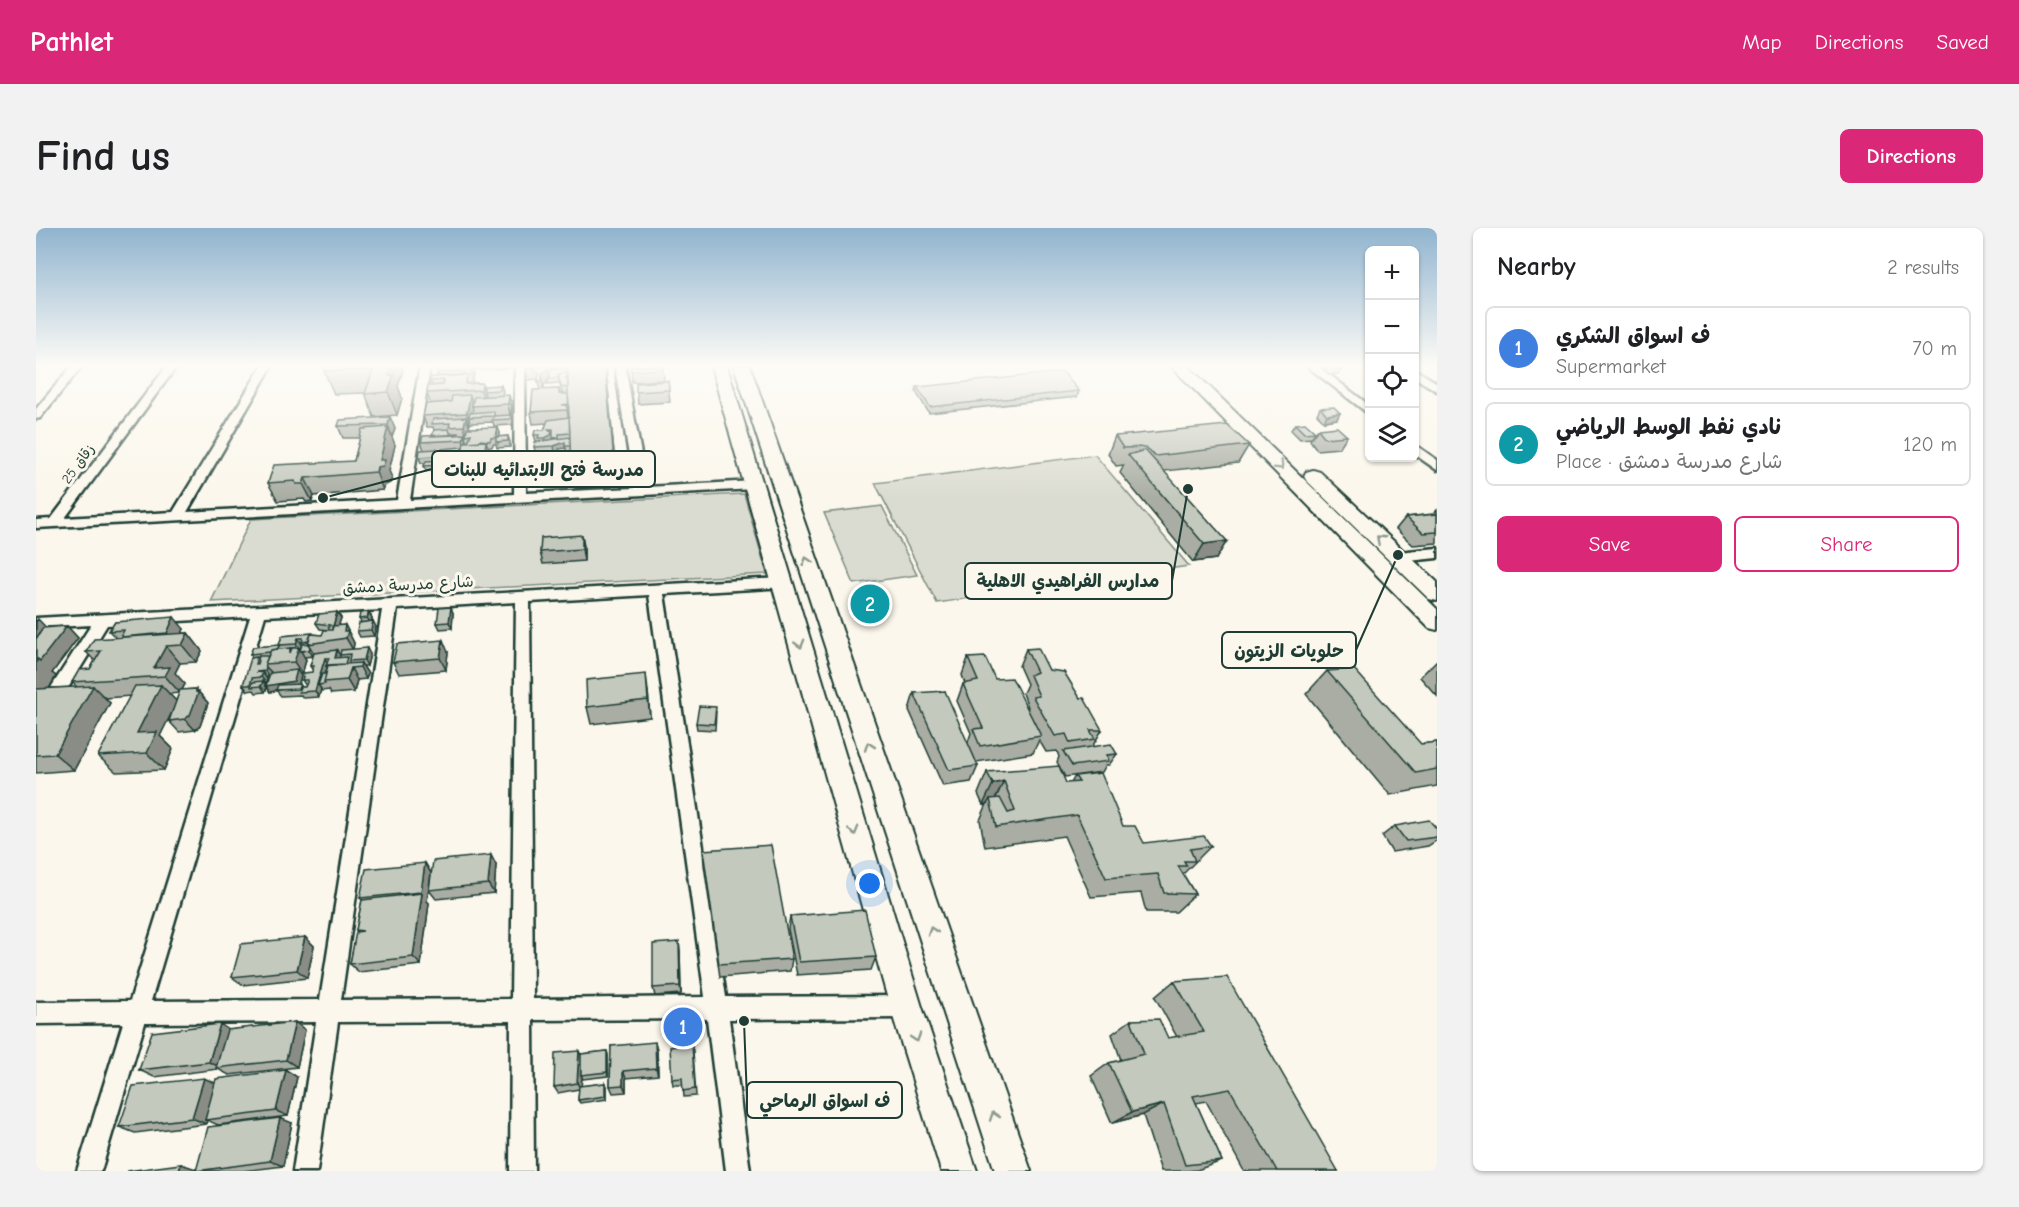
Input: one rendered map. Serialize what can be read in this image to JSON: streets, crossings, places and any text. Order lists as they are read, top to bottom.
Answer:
{
  "streets": {
    "street": ["زقاق 25", "شارع مدرسة دمشق"]
  },
  "places": [
    "مدارس الفراهيدي الاهلية",
    "مدرسة فتح الابتدائيه للبنات",
    "حلويات الزيتون",
    "ف اسواق الرماحي"
  ],
  "page": {
    "header": "Pathlet",
    "nav": ["Map", "Directions", "Saved"],
    "buttons": [
      "Directions",
      ["Save", "Share"]
    ],
    "title": "Find us",
    "heading": ["Nearby", "2 results"],
    "map_buttons": ["+", "−"],
    "list": [
      {
        "mark": "1",
        "name": "ف اسواق الشكري",
        "note": "Supermarket",
        "value": "70 m"
      },
      {
        "mark": "2",
        "name": "نادي نفط الوسط الرياضي",
        "note": "Place · شارع مدرسة دمشق",
        "value": "120 m"
      }
    ],
    "pins": ["2", "1"]
  }
}
